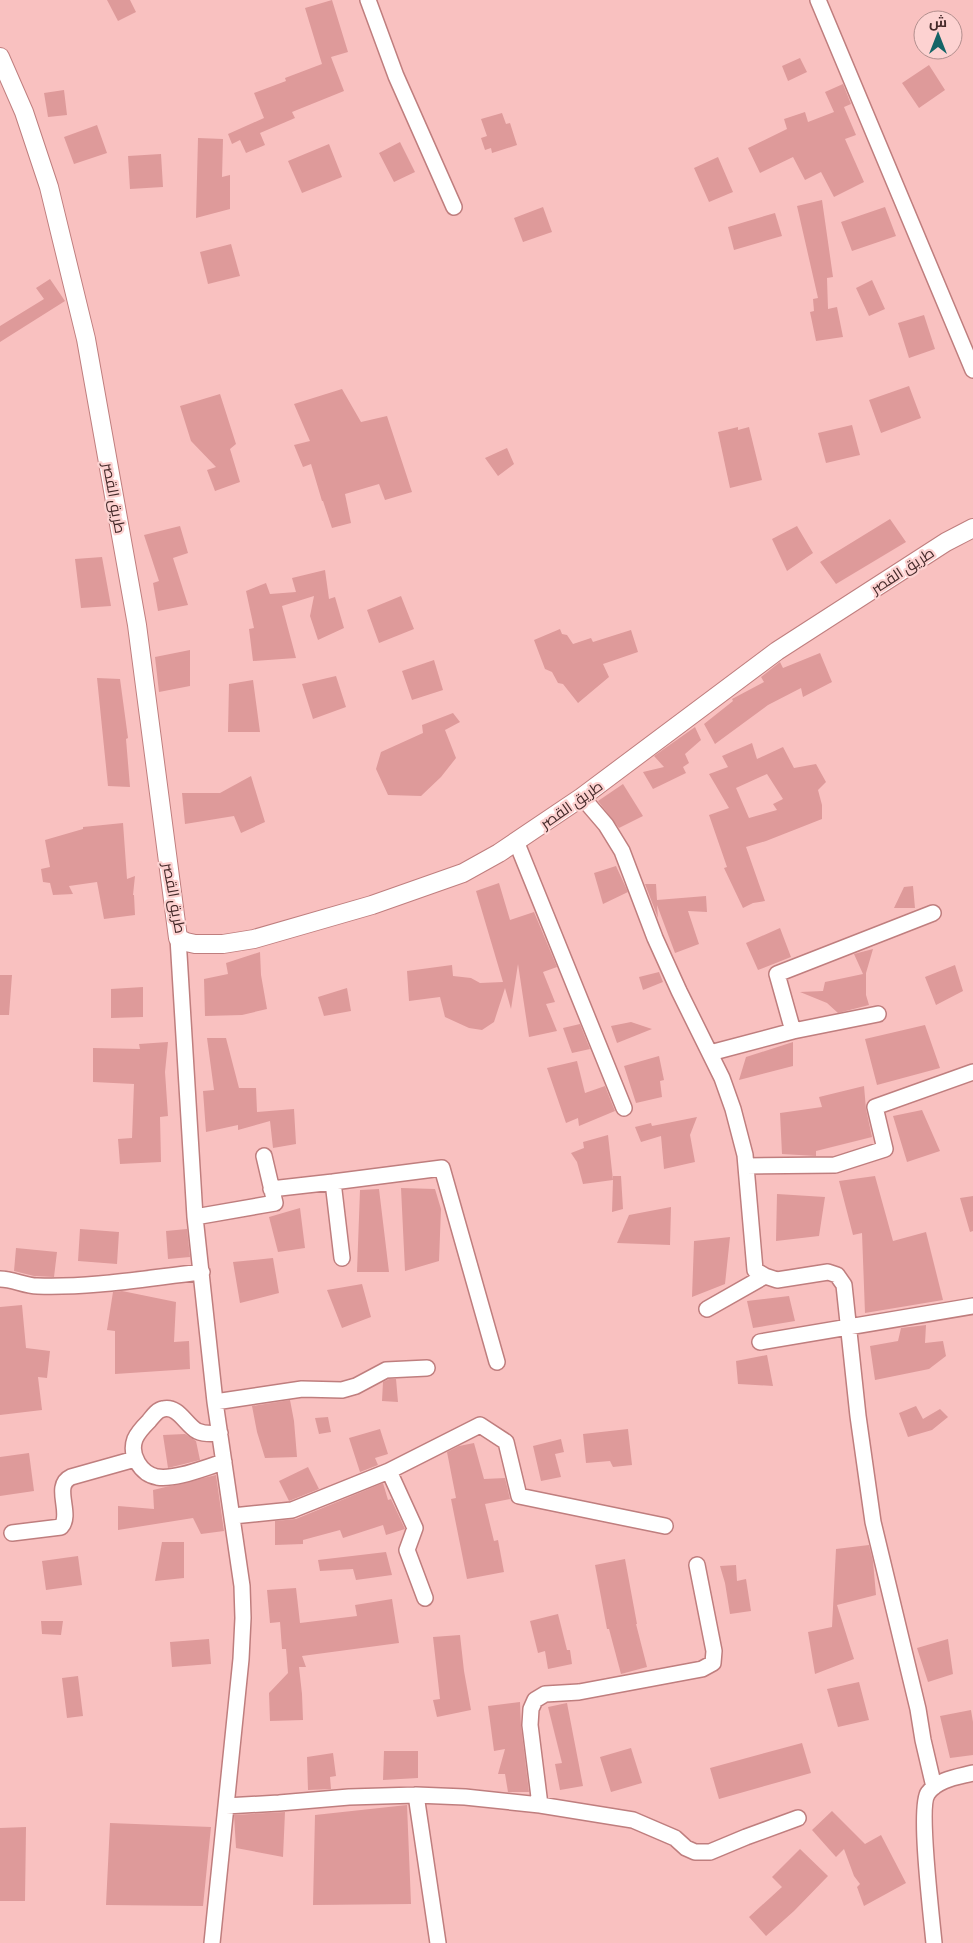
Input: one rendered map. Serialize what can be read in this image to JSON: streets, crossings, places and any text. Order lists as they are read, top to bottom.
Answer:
{
  "streets": {
    "street": ["طريق القصر"]
  },
  "north": "top"
}
